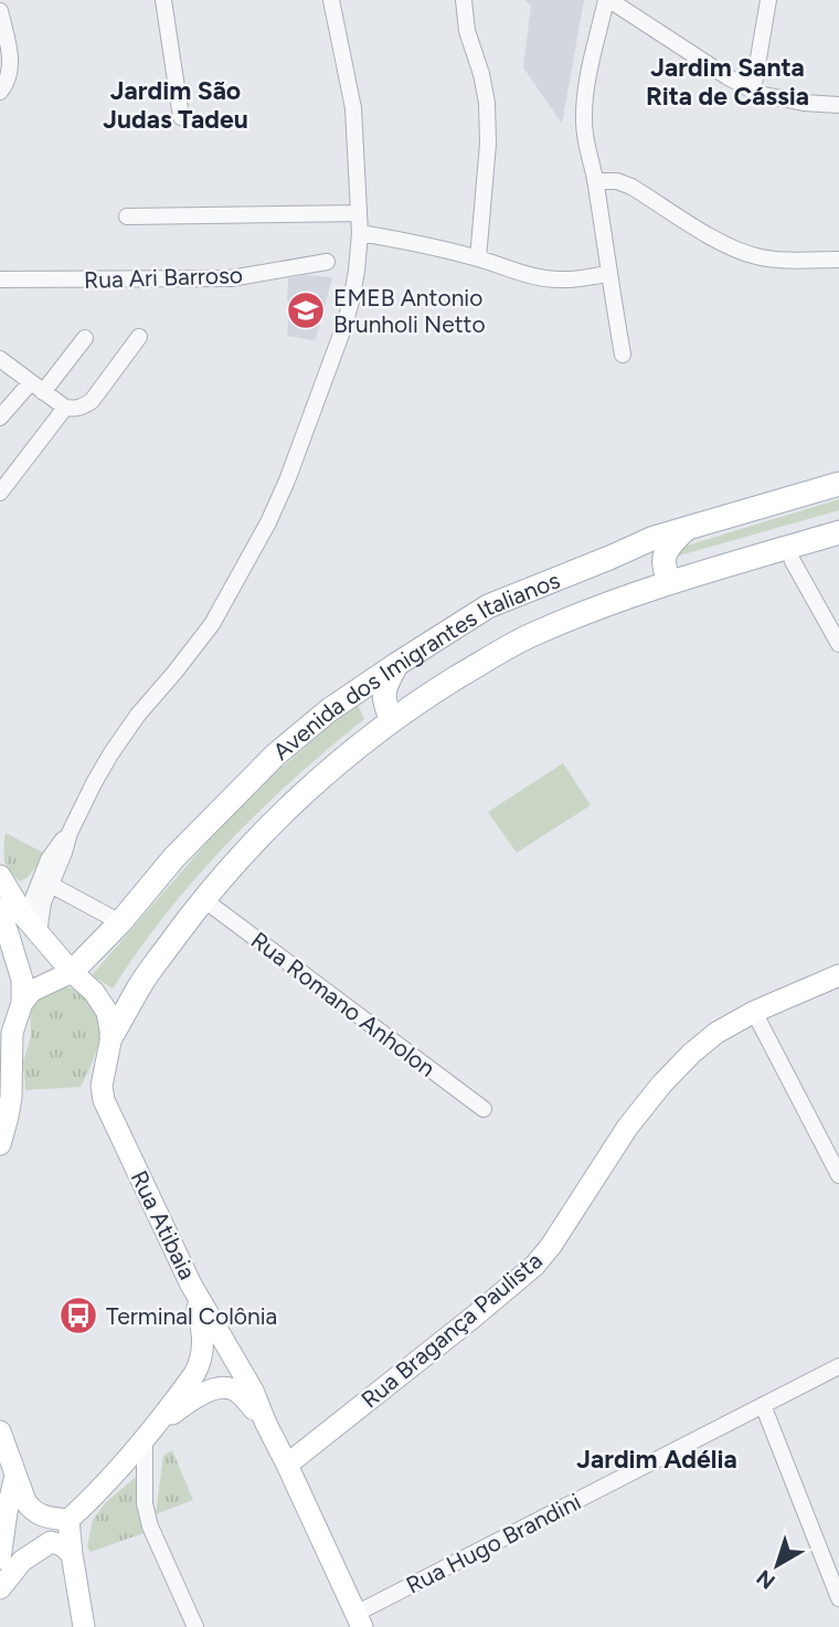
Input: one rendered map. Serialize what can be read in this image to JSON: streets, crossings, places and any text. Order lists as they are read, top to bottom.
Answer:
{
  "streets": {
    "main road": ["Avenida dos Imigrantes Italianos", "Rua Atibaia", "Rua Bragança Paulista"],
    "street": ["Rua Ari Barroso", "Rua Romano Anholon", "Rua Hugo Brandini"]
  },
  "crossings": [
    ["Avenida dos Imigrantes Italianos", "Rua Romano Anholon"],
    ["Avenida dos Imigrantes Italianos", "Rua Atibaia"],
    ["Rua Atibaia", "Rua Bragança Paulista"],
    ["Rua Atibaia", "Rua Hugo Brandini"]
  ],
  "districts": ["Jardim Santa Rita de Cássia", "Jardim São Judas Tadeu", "Jardim Adélia"],
  "places": {
    "school or university": ["EMEB Antonio Brunholi Netto"],
    "bus stop": ["Terminal Colônia"]
  },
  "north": "bottom left"
}
